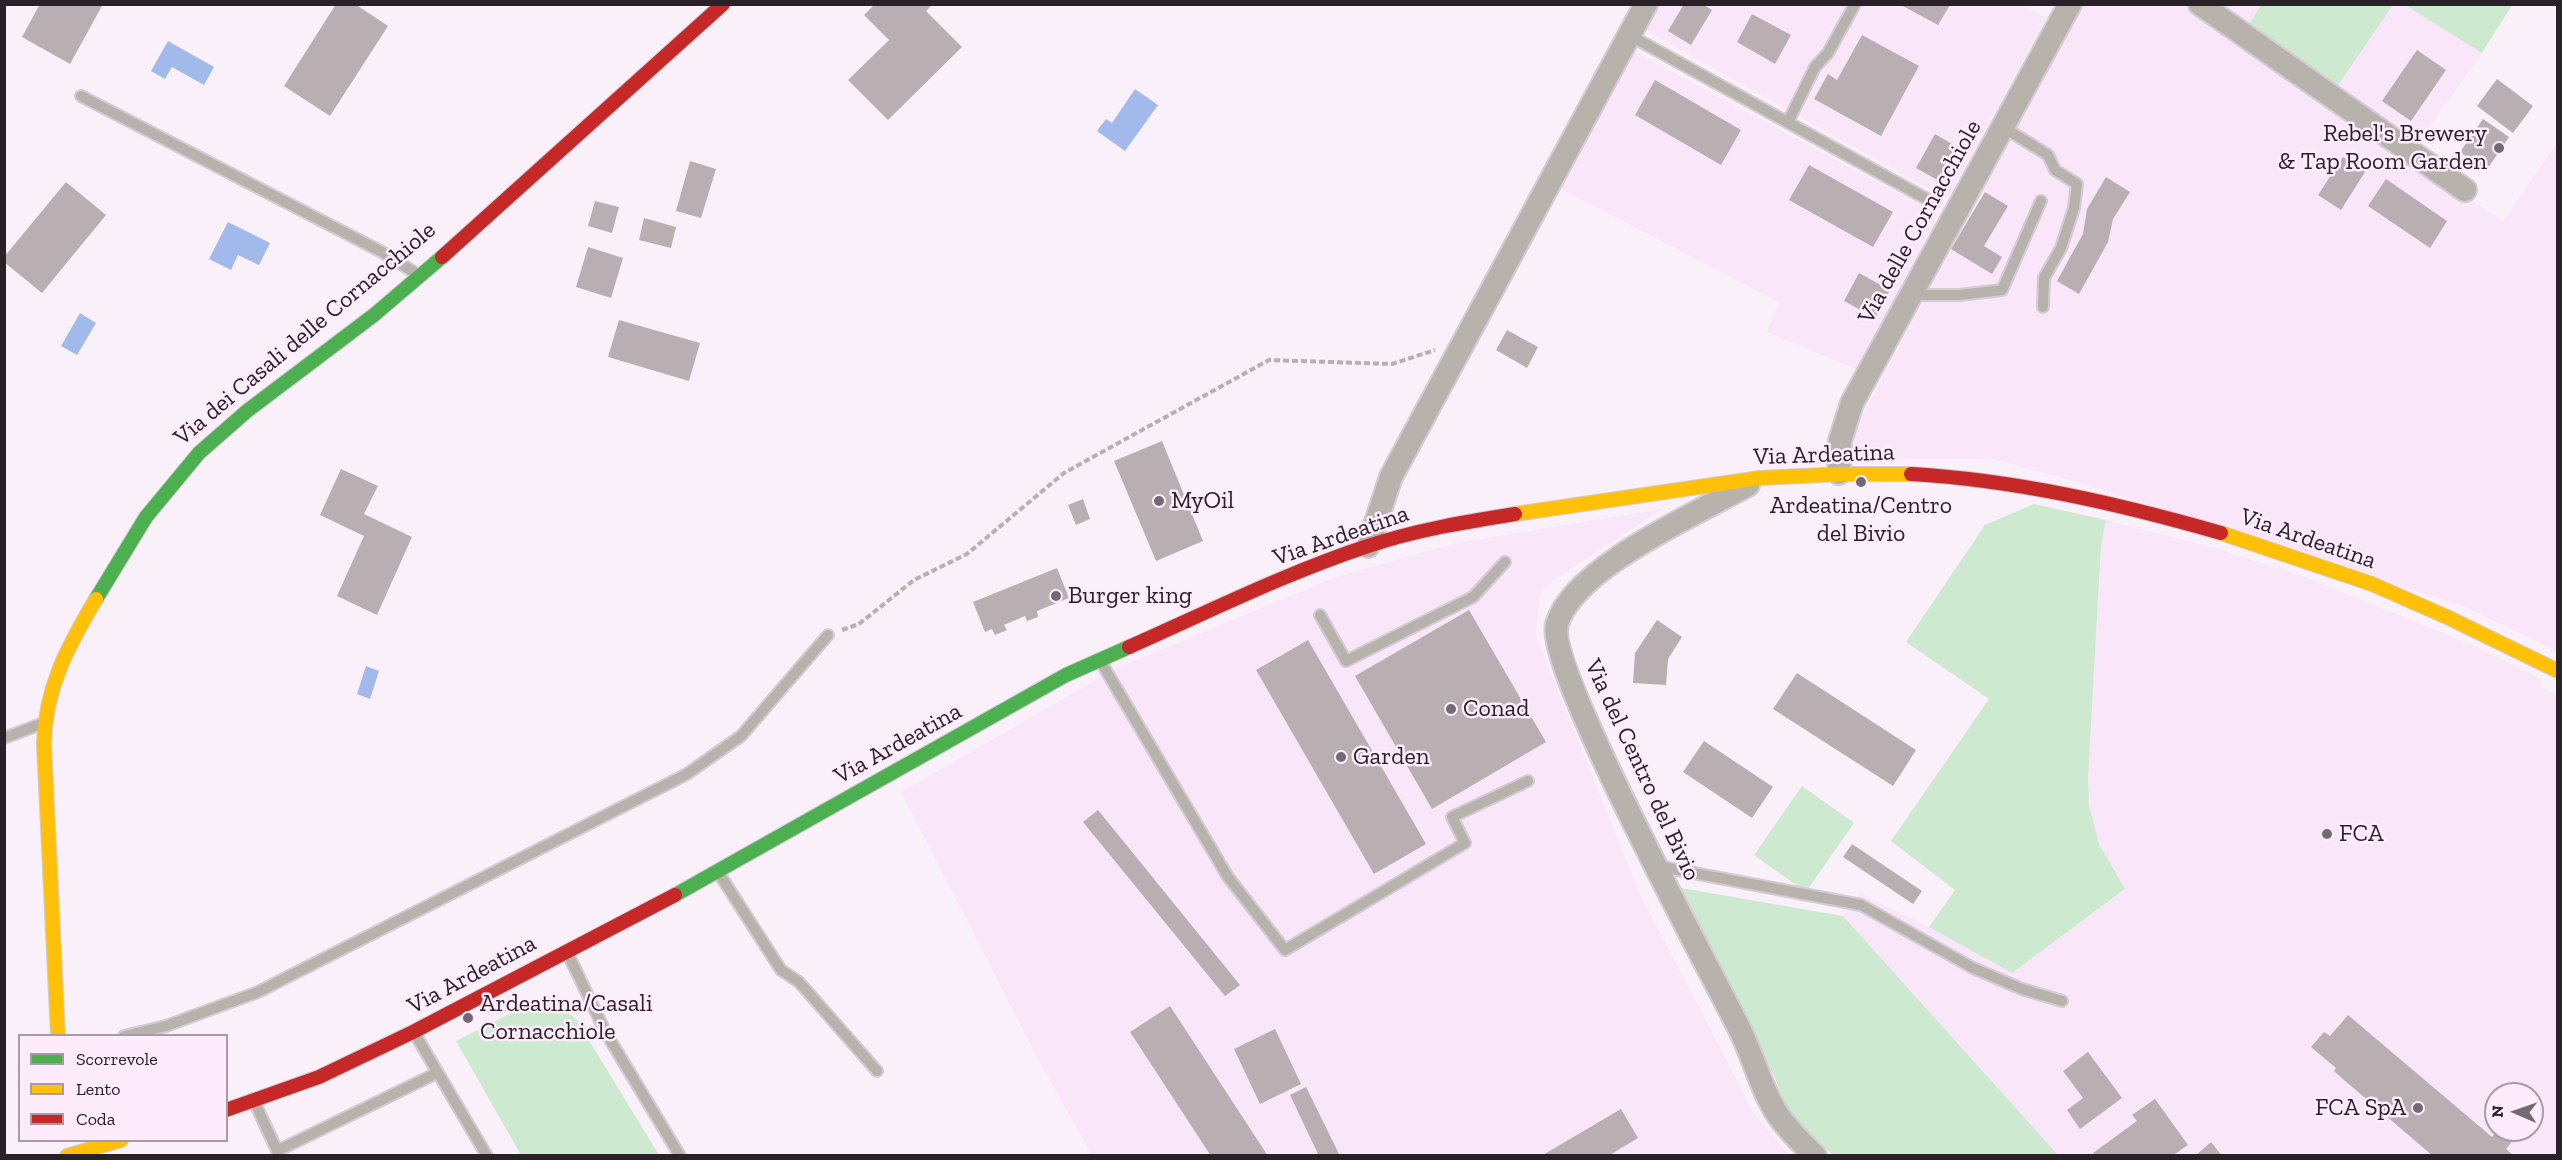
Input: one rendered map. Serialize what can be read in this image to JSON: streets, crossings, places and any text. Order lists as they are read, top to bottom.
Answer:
{
  "streets": {
    "main road": ["Via dei Casali delle Cornacchiole", "Via Ardeatina"],
    "street": ["Via delle Cornacchiole", "Via del Centro del Bivio"]
  },
  "crossings": [
    ["Via delle Cornacchiole", "Via Ardeatina"],
    ["Via Ardeatina", "Via del Centro del Bivio"]
  ],
  "places": [
    "Rebel's Brewery & Tap Room Garden",
    "Ardeatina/Centro del Bivio",
    "MyOil",
    "Burger king",
    "Conad",
    "Garden",
    "FCA",
    "Ardeatina/Casali Cornacchiole",
    "FCA SpA"
  ],
  "legend": ["Scorrevole", "Lento", "Coda"],
  "north": "left"
}
